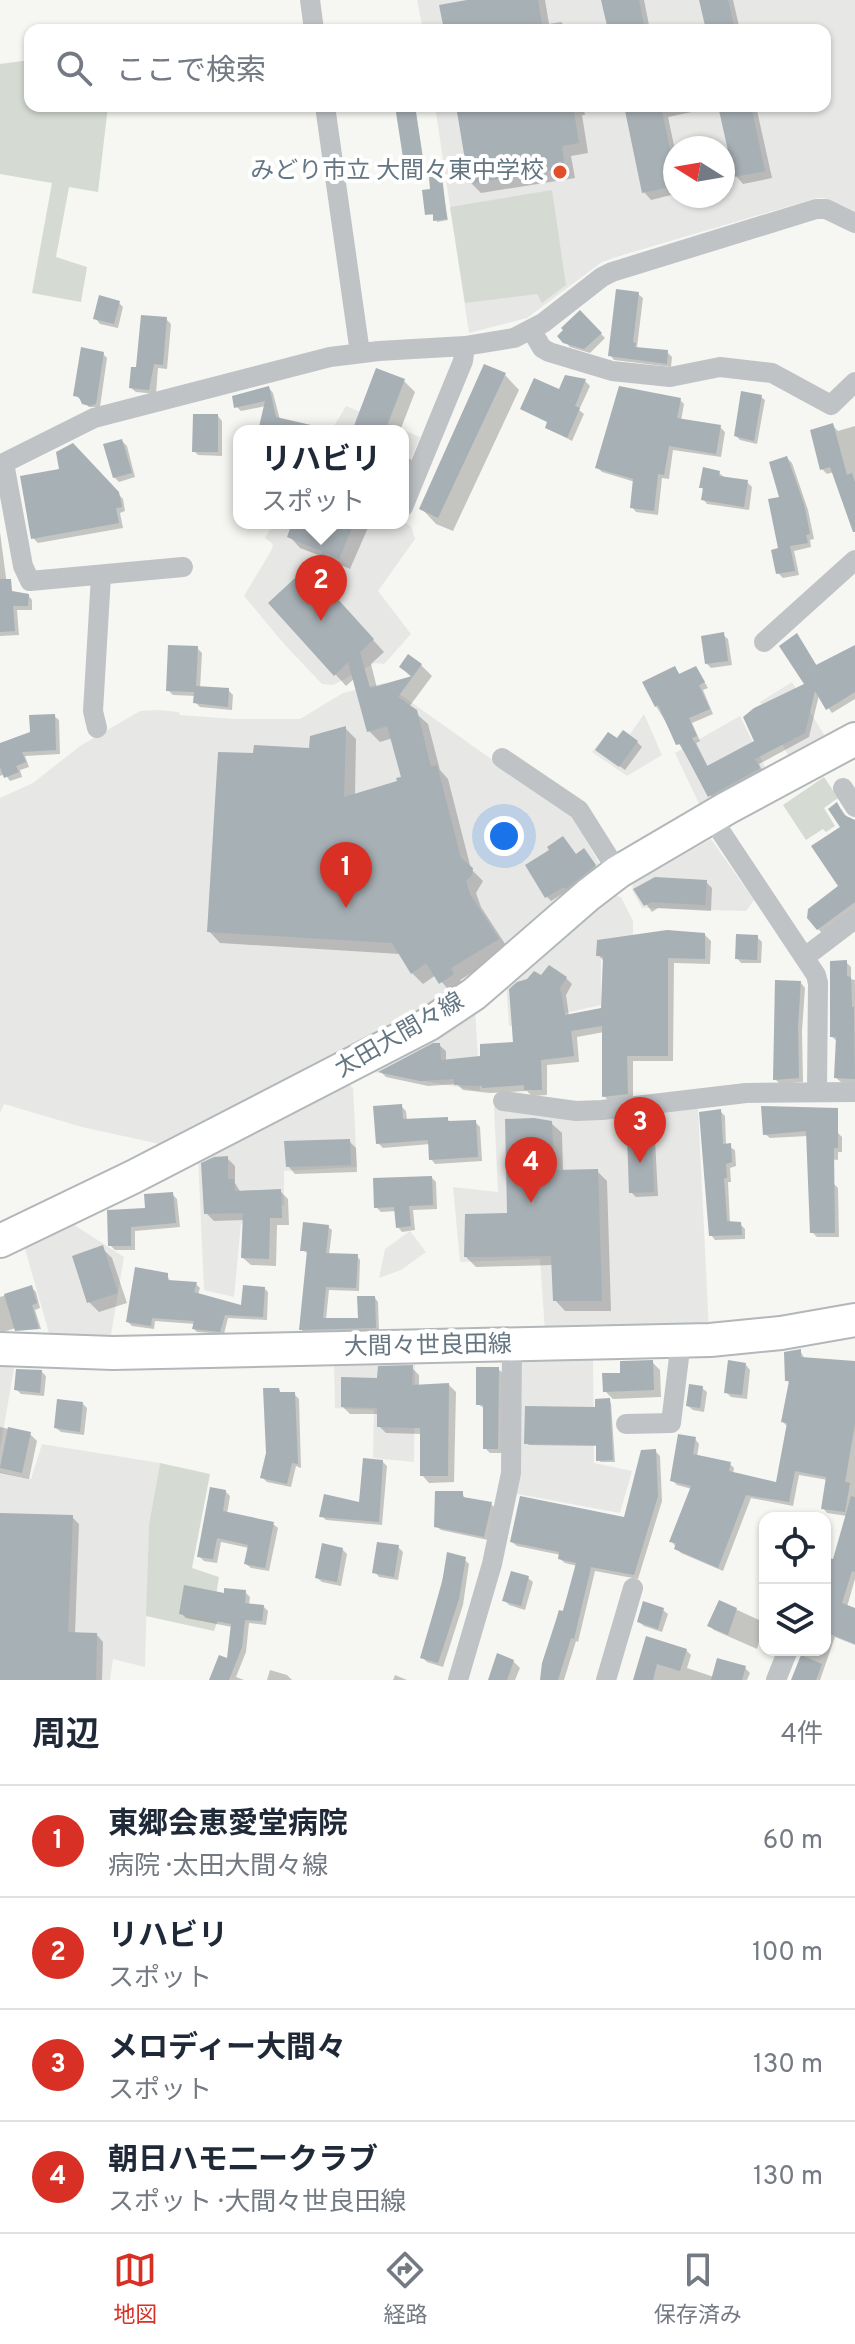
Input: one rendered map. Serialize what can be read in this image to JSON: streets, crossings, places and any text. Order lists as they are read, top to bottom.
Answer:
{
  "streets": {
    "main road": ["太田大間々線", "大間々世良田線"]
  },
  "places": ["みどり市立 大間々東中学校"],
  "north": "left",
  "page": {
    "search": "ここで検索",
    "popup": ["リハビリ", "スポット"],
    "pins": [
      "2",
      "1",
      "3",
      "4"
    ],
    "heading": ["周辺", "4件"],
    "list": [
      {
        "mark": "1",
        "name": "東郷会恵愛堂病院",
        "note": "病院 · 太田大間々線",
        "value": "60 m"
      },
      {
        "mark": "2",
        "name": "リハビリ",
        "note": "スポット",
        "value": "100 m"
      },
      {
        "mark": "3",
        "name": "メロディー大間々",
        "note": "スポット",
        "value": "130 m"
      },
      {
        "mark": "4",
        "name": "朝日ハモ二ークラブ",
        "note": "スポット · 大間々世良田線",
        "value": "130 m"
      }
    ],
    "nav": ["地図", "経路", "保存済み"]
  }
}
